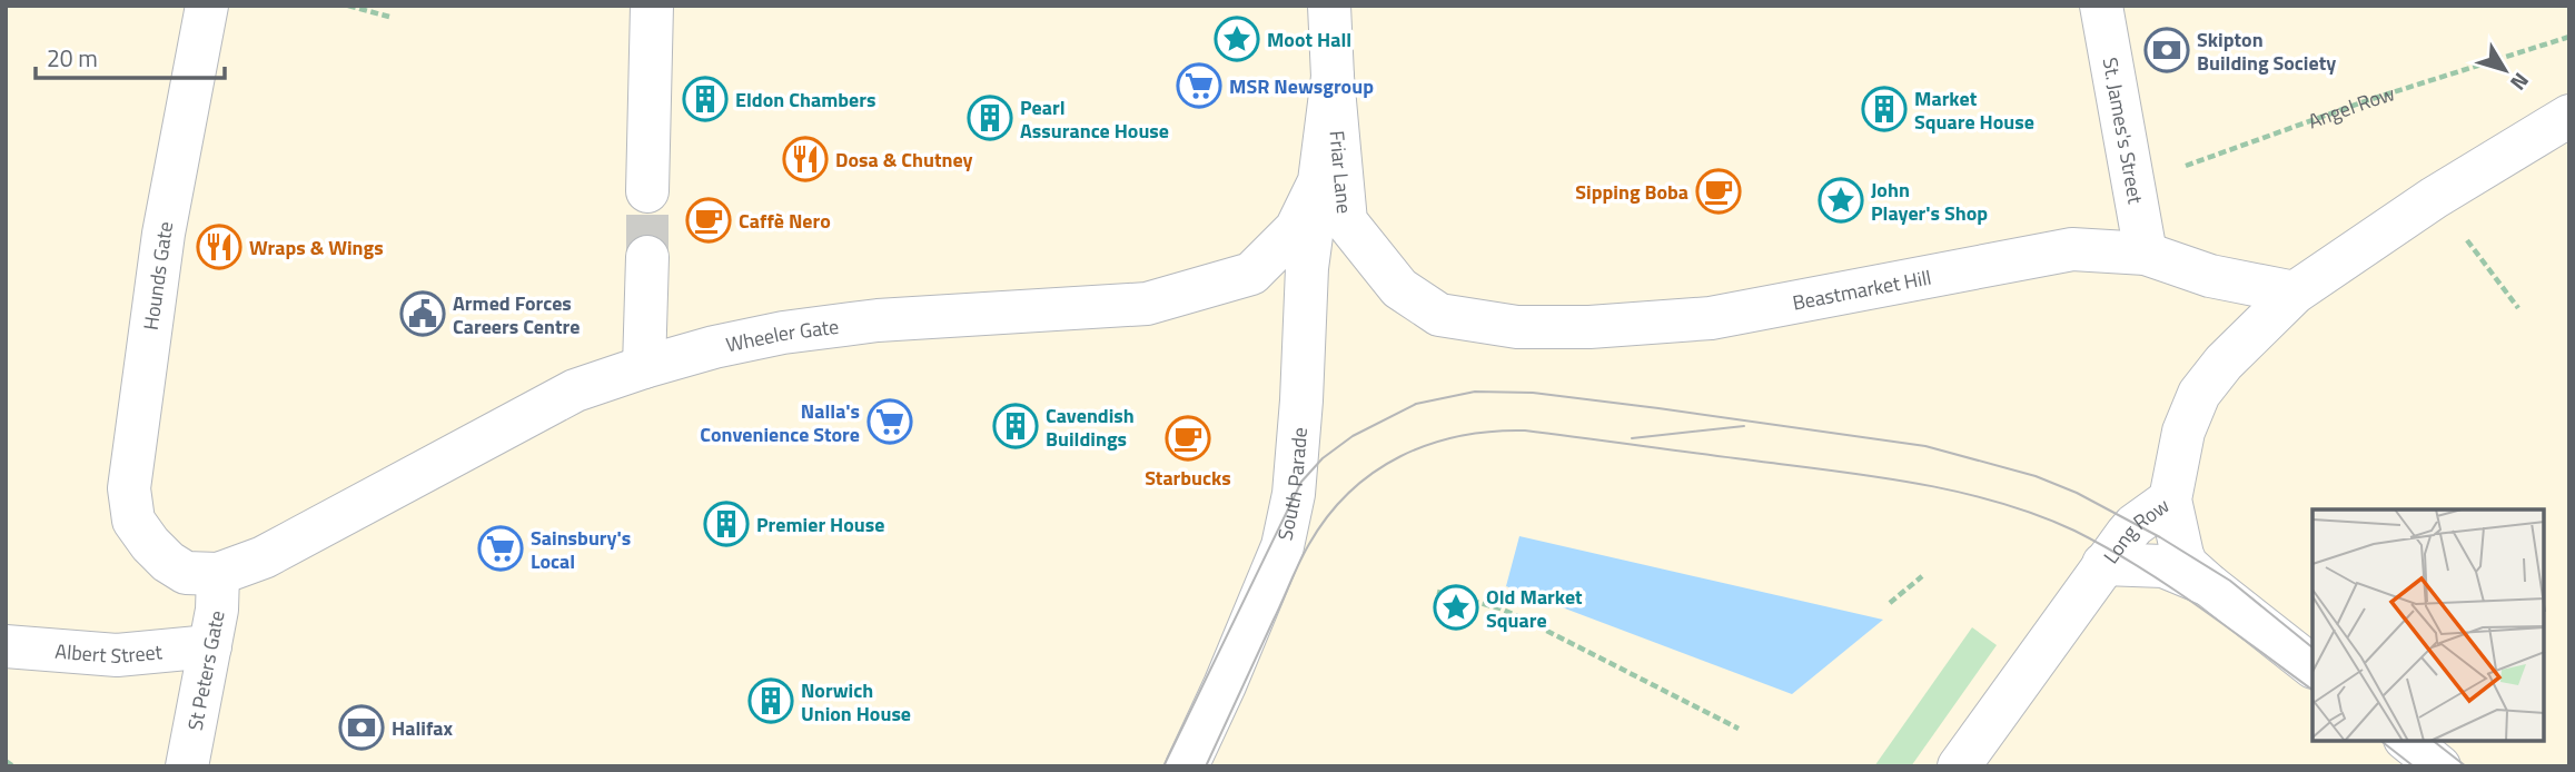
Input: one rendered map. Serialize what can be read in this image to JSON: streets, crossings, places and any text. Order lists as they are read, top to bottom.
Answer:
{
  "streets": {
    "street": [
      "St. James's Street",
      "Friar Lane",
      "Hounds Gate",
      "Beastmarket Hill",
      "Wheeler Gate",
      "South Parade",
      "Long Row",
      "Albert Street",
      "St Peters Gate"
    ],
    "path": ["Angel Row"]
  },
  "crossings": [
    ["Angel Row", "St. James's Street"],
    ["St. James's Street", "Beastmarket Hill"],
    ["Friar Lane", "Beastmarket Hill"],
    ["Friar Lane", "Wheeler Gate"],
    ["Hounds Gate", "Wheeler Gate"],
    ["Beastmarket Hill", "Long Row"],
    ["Wheeler Gate", "South Parade"],
    ["Wheeler Gate", "St Peters Gate"],
    ["Albert Street", "St Peters Gate"]
  ],
  "places": {
    "place": ["Moot Hall", "John Player's Shop", "Old Market Square"],
    "bank": ["Skipton Building Society", "Halifax"],
    "supermarket": ["MSR Newsgroup", "Nalla's Convenience Store", "Sainsbury's Local"],
    "building": [
      "Eldon Chambers",
      "Market Square House",
      "Pearl Assurance House",
      "Cavendish Buildings",
      "Premier House",
      "Norwich Union House"
    ],
    "restaurant": ["Dosa & Chutney", "Wraps & Wings"],
    "cafe": ["Sipping Boba", "Caffè Nero", "Starbucks"],
    "public building": ["Armed Forces Careers Centre"]
  },
  "scale_bar": "20 m",
  "north": "bottom right"
}
